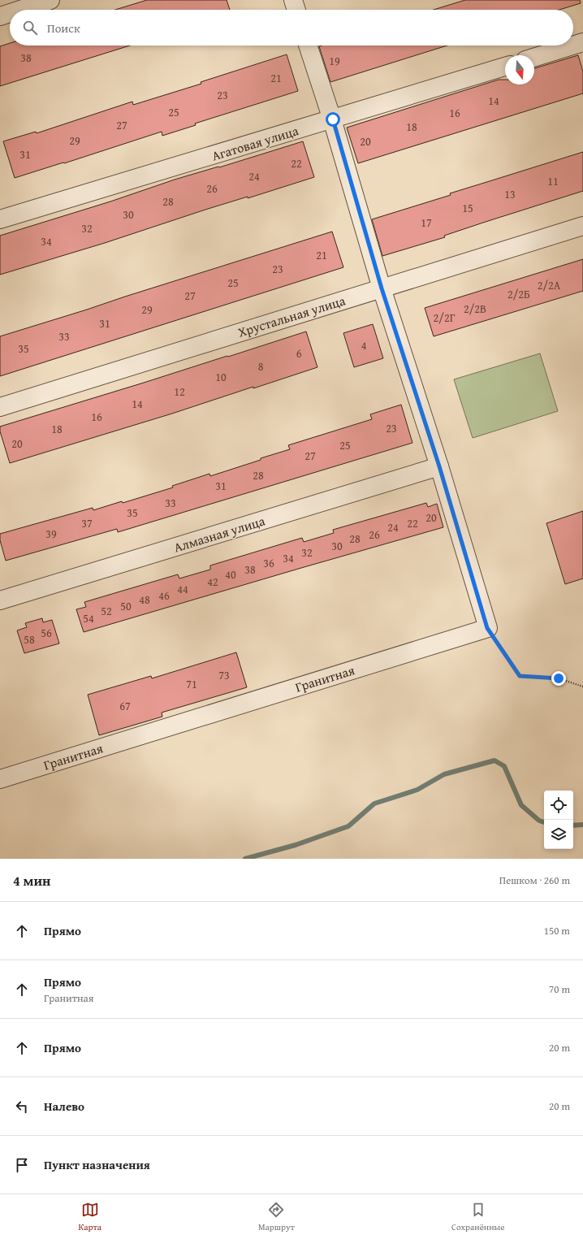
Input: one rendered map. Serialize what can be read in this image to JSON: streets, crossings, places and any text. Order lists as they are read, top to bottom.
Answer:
{
  "streets": {
    "street": [
      "Агатовая улица",
      "Хрустальная улица",
      "Алмазная улица",
      "Гранитная"
    ]
  },
  "house_numbers": [
    "38",
    "19",
    "21",
    "23",
    "14",
    "25",
    "16",
    "27",
    "18",
    "29",
    "20",
    "31",
    "22",
    "24",
    "11",
    "26",
    "13",
    "28",
    "15",
    "30",
    "17",
    "32",
    "34",
    "21",
    "23",
    "25",
    "2/2А",
    "2/2Б",
    "27",
    "2/2В",
    "29",
    "2/2Г",
    "31",
    "33",
    "4",
    "35",
    "6",
    "8",
    "10",
    "12",
    "14",
    "16",
    "23",
    "18",
    "20",
    "25",
    "27",
    "28",
    "31",
    "33",
    "35",
    "20",
    "37",
    "22",
    "24",
    "39",
    "26",
    "28",
    "30",
    "32",
    "34",
    "36",
    "38",
    "40",
    "42",
    "44",
    "46",
    "48",
    "50",
    "52",
    "54",
    "56",
    "58",
    "73",
    "71",
    "67"
  ],
  "north": "bottom",
  "page": {
    "search": "Поиск",
    "heading": ["4 мин", "Пешком · 260 m"],
    "list": [
      ["Прямо", "150 m"],
      ["Прямо", "Гранитная", "70 m"],
      ["Прямо", "20 m"],
      ["Налево", "20 m"],
      "Пункт назначения"
    ],
    "nav": ["Карта", "Маршрут", "Сохранённые"]
  }
}
